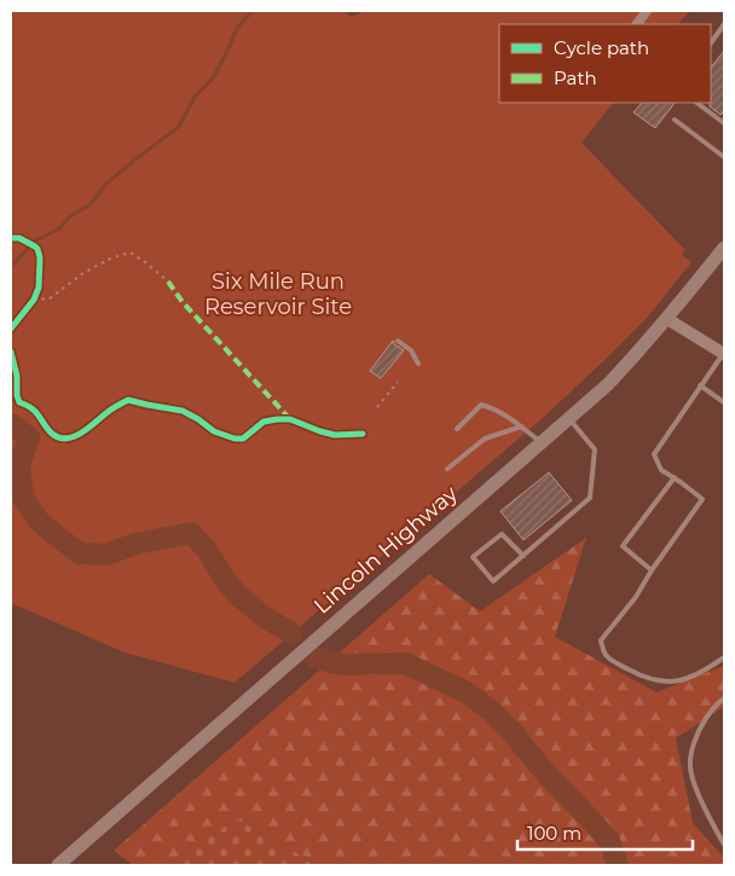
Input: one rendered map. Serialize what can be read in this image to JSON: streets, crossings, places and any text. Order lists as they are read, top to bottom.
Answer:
{
  "streets": {
    "main road": ["Lincoln Highway"]
  },
  "parks": ["Six Mile Run Reservoir Site"],
  "legend": ["Cycle path", "Path"],
  "scale_bar": "100 m"
}
